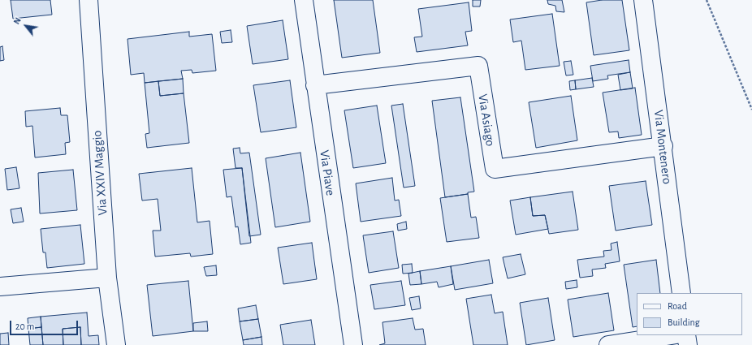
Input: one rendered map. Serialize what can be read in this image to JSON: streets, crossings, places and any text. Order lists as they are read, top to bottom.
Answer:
{
  "streets": {
    "street": [
      "Via Asiago",
      "Via Montenero",
      "Via XXIV Maggio",
      "Via Piave"
    ]
  },
  "crossings": [
    ["Via Asiago", "Via Montenero"],
    ["Via Asiago", "Via Piave"]
  ],
  "legend": ["Road", "Building"],
  "scale_bar": "20 m",
  "north": "top left"
}
